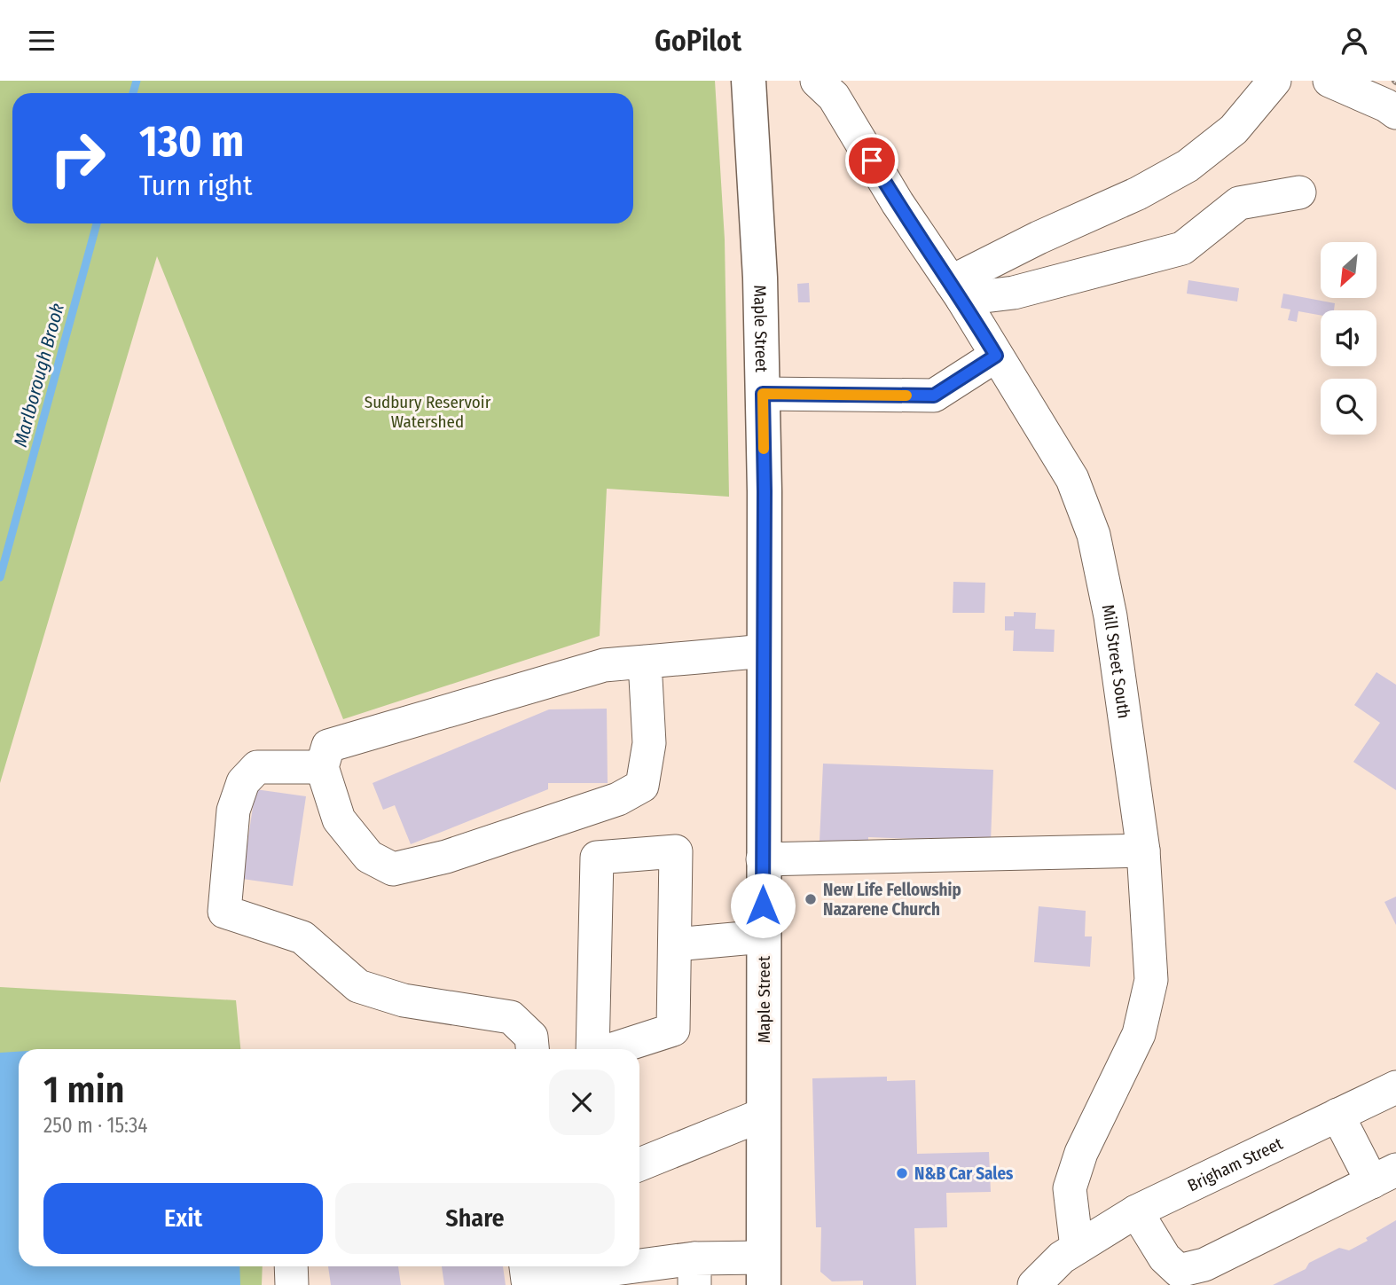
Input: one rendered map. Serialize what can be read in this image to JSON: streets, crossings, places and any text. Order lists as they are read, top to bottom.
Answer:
{
  "streets": {
    "main road": ["Maple Street"],
    "street": ["Mill Street South", "Brigham Street"]
  },
  "crossings": [
    ["Mill Street South", "Brigham Street"]
  ],
  "water": ["Marlborough Brook"],
  "parks": ["Sudbury Reservoir Watershed"],
  "places": ["New Life Fellowship Nazarene Church", "N&B Car Sales"],
  "north": "bottom left",
  "page": {
    "header": "GoPilot",
    "turn": ["130 m", "Turn right"],
    "heading": ["1 min", "250 m · 15:34"],
    "buttons": ["Exit", "Share"]
  }
}
